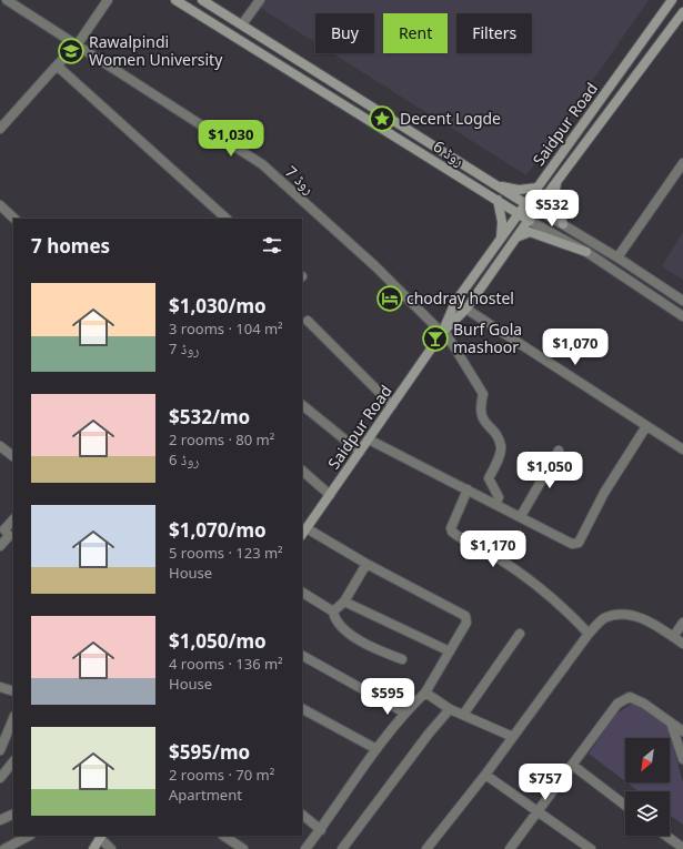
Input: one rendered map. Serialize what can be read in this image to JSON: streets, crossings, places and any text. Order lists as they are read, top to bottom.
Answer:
{
  "streets": {
    "main road": ["Saidpur Road", "روڈ 6"],
    "street": ["روڈ 7"]
  },
  "crossings": [
    ["Saidpur Road", "روڈ 6"],
    ["Saidpur Road", "روڈ 7"]
  ],
  "places": {
    "school or university": ["Rawalpindi Women University"],
    "place": ["Decent Logde"],
    "hotel": ["chodray hostel"],
    "bar": ["Burf Gola mashoor"]
  },
  "north": "bottom left",
  "page": {
    "chip": ["Buy", "Rent", "Filters"],
    "price": [
      "$1,030",
      "$532",
      "$1,070",
      "$1,050",
      "$1,170",
      "$595",
      "$757"
    ],
    "heading": "7 homes",
    "list": [
      {
        "name": "$1,030/mo",
        "note": "3 rooms · 104 m² · روڈ 7"
      },
      {
        "name": "$532/mo",
        "note": "2 rooms · 80 m² · روڈ 6"
      },
      {
        "name": "$1,070/mo",
        "note": "5 rooms · 123 m² · House"
      },
      {
        "name": "$1,050/mo",
        "note": "4 rooms · 136 m² · House"
      },
      {
        "name": "$595/mo",
        "note": "2 rooms · 70 m² · Apartment"
      }
    ]
  }
}
